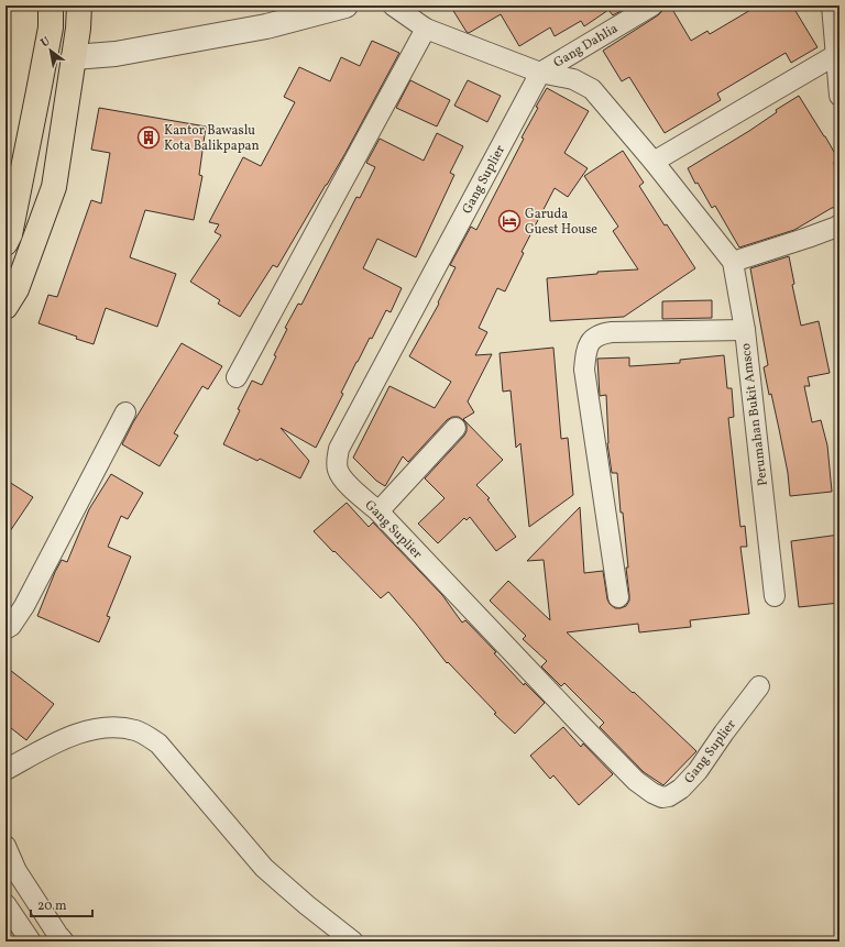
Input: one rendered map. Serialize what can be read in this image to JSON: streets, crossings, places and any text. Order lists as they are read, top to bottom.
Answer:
{
  "streets": {
    "street": ["Gang Dahlia", "Gang Suplier", "Perumahan Bukit Amsco"]
  },
  "crossings": [
    ["Gang Dahlia", "Gang Suplier"]
  ],
  "places": {
    "building": ["Kantor Bawaslu Kota Balikpapan"],
    "hotel": ["Garuda Guest House"]
  },
  "scale_bar": "20 m",
  "north": "top left"
}
